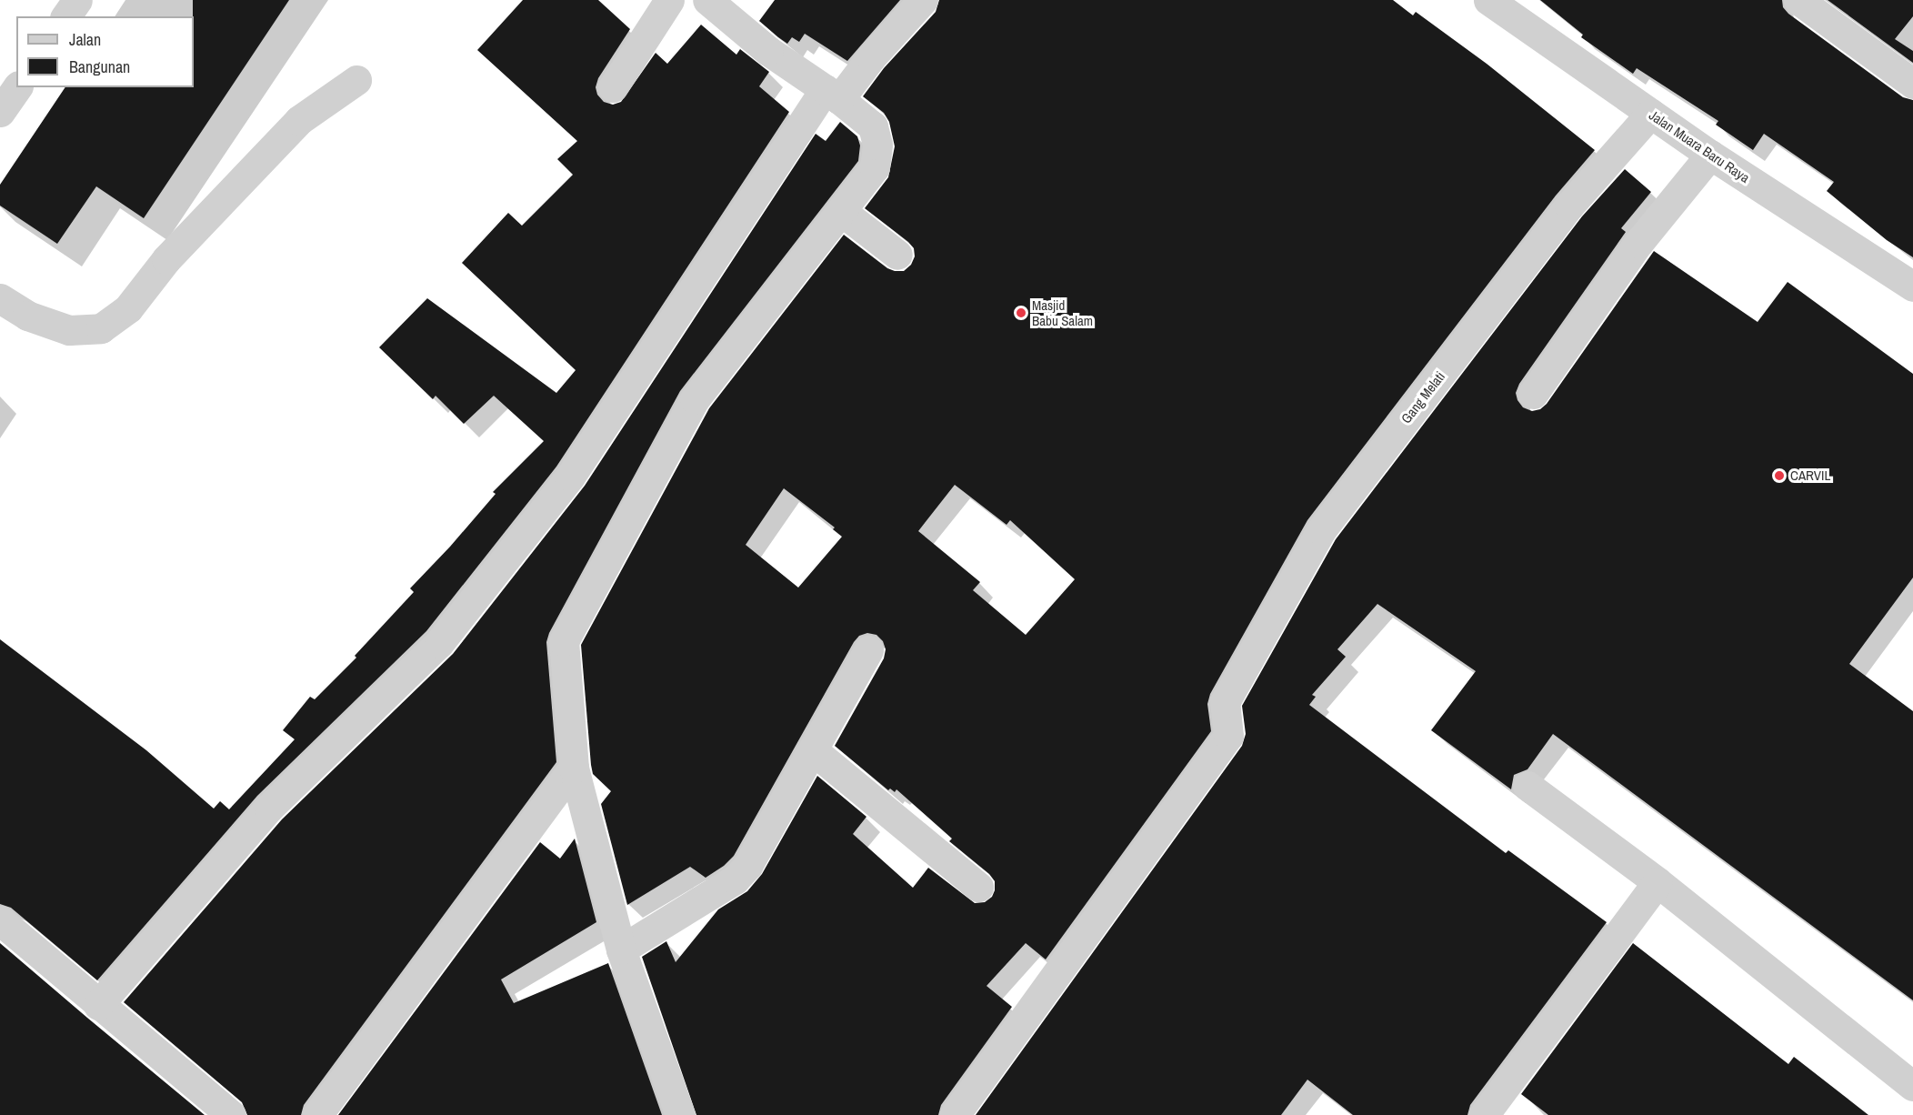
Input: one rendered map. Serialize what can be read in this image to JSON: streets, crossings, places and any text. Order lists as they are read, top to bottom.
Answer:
{
  "streets": {
    "street": ["Jalan Muara Baru Raya", "Gang Melati"]
  },
  "crossings": [
    ["Jalan Muara Baru Raya", "Gang Melati"]
  ],
  "places": ["Masjid Babu Salam", "CARVIL"],
  "legend": ["Jalan", "Bangunan"]
}
